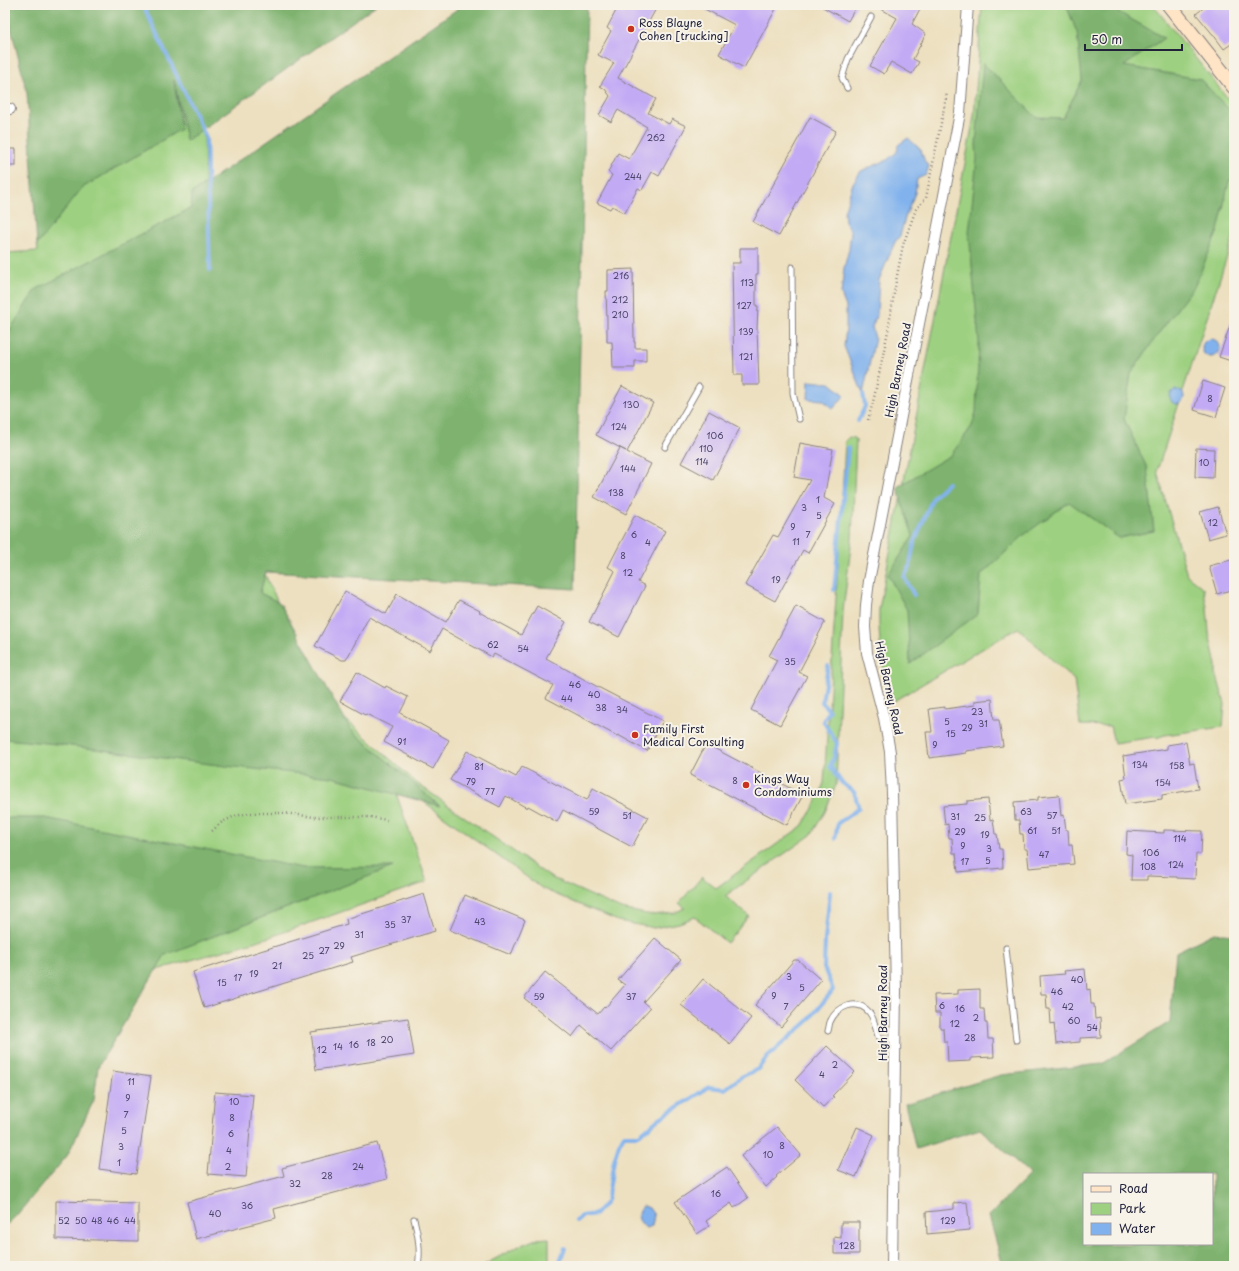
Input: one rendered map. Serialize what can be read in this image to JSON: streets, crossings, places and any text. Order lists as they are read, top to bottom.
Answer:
{
  "streets": {
    "street": ["High Barney Road"]
  },
  "places": ["Ross Blayne Cohen [trucking]", "Family First Medical Consulting", "Kings Way Condominiums"],
  "house_numbers": [
    "262",
    "244",
    "216",
    "113",
    "212",
    "127",
    "210",
    "139",
    "121",
    "8",
    "130",
    "124",
    "106",
    "110",
    "114",
    "10",
    "144",
    "138",
    "1",
    "3",
    "5",
    "12",
    "9",
    "6",
    "7",
    "11",
    "4",
    "8",
    "12",
    "19",
    "62",
    "54",
    "35",
    "46",
    "40",
    "44",
    "38",
    "34",
    "23",
    "5",
    "31",
    "29",
    "15",
    "91",
    "9",
    "134",
    "158",
    "81",
    "8",
    "79",
    "154",
    "77",
    "59",
    "63",
    "51",
    "57",
    "31",
    "25",
    "61",
    "51",
    "29",
    "19",
    "114",
    "9",
    "3",
    "106",
    "47",
    "5",
    "17",
    "124",
    "108",
    "37",
    "43",
    "35",
    "31",
    "29",
    "27",
    "25",
    "21",
    "19",
    "3",
    "17",
    "40",
    "15",
    "5",
    "46",
    "9",
    "59",
    "37",
    "6",
    "7",
    "42",
    "16",
    "2",
    "60",
    "12",
    "54",
    "28",
    "20",
    "18",
    "16",
    "14",
    "12",
    "2",
    "4",
    "11",
    "9",
    "10",
    "7",
    "8",
    "5",
    "6",
    "8",
    "3",
    "4",
    "10",
    "1",
    "2",
    "24",
    "28",
    "32",
    "16",
    "36",
    "40",
    "52",
    "50",
    "48",
    "46",
    "44",
    "129",
    "128"
  ],
  "legend": ["Road", "Park", "Water"],
  "scale_bar": "50 m"
}
